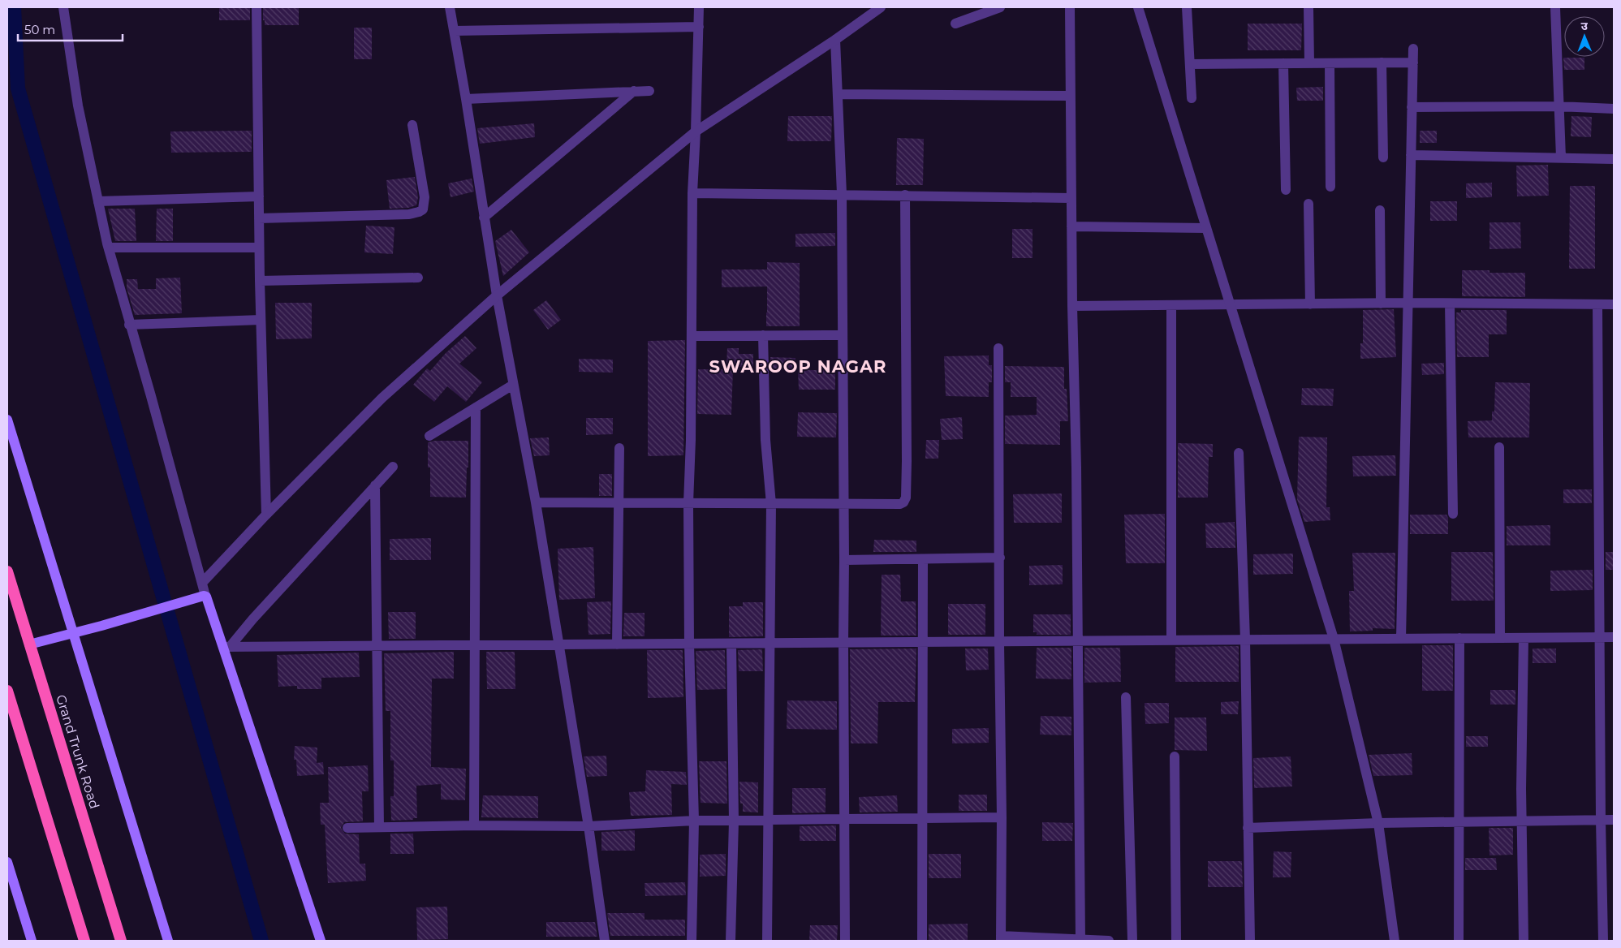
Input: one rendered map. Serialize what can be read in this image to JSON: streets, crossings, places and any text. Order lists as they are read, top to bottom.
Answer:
{
  "streets": {
    "highway": ["Grand Trunk Road"]
  },
  "districts": ["SWAROOP NAGAR"],
  "scale_bar": "50 m",
  "north": "top"
}
